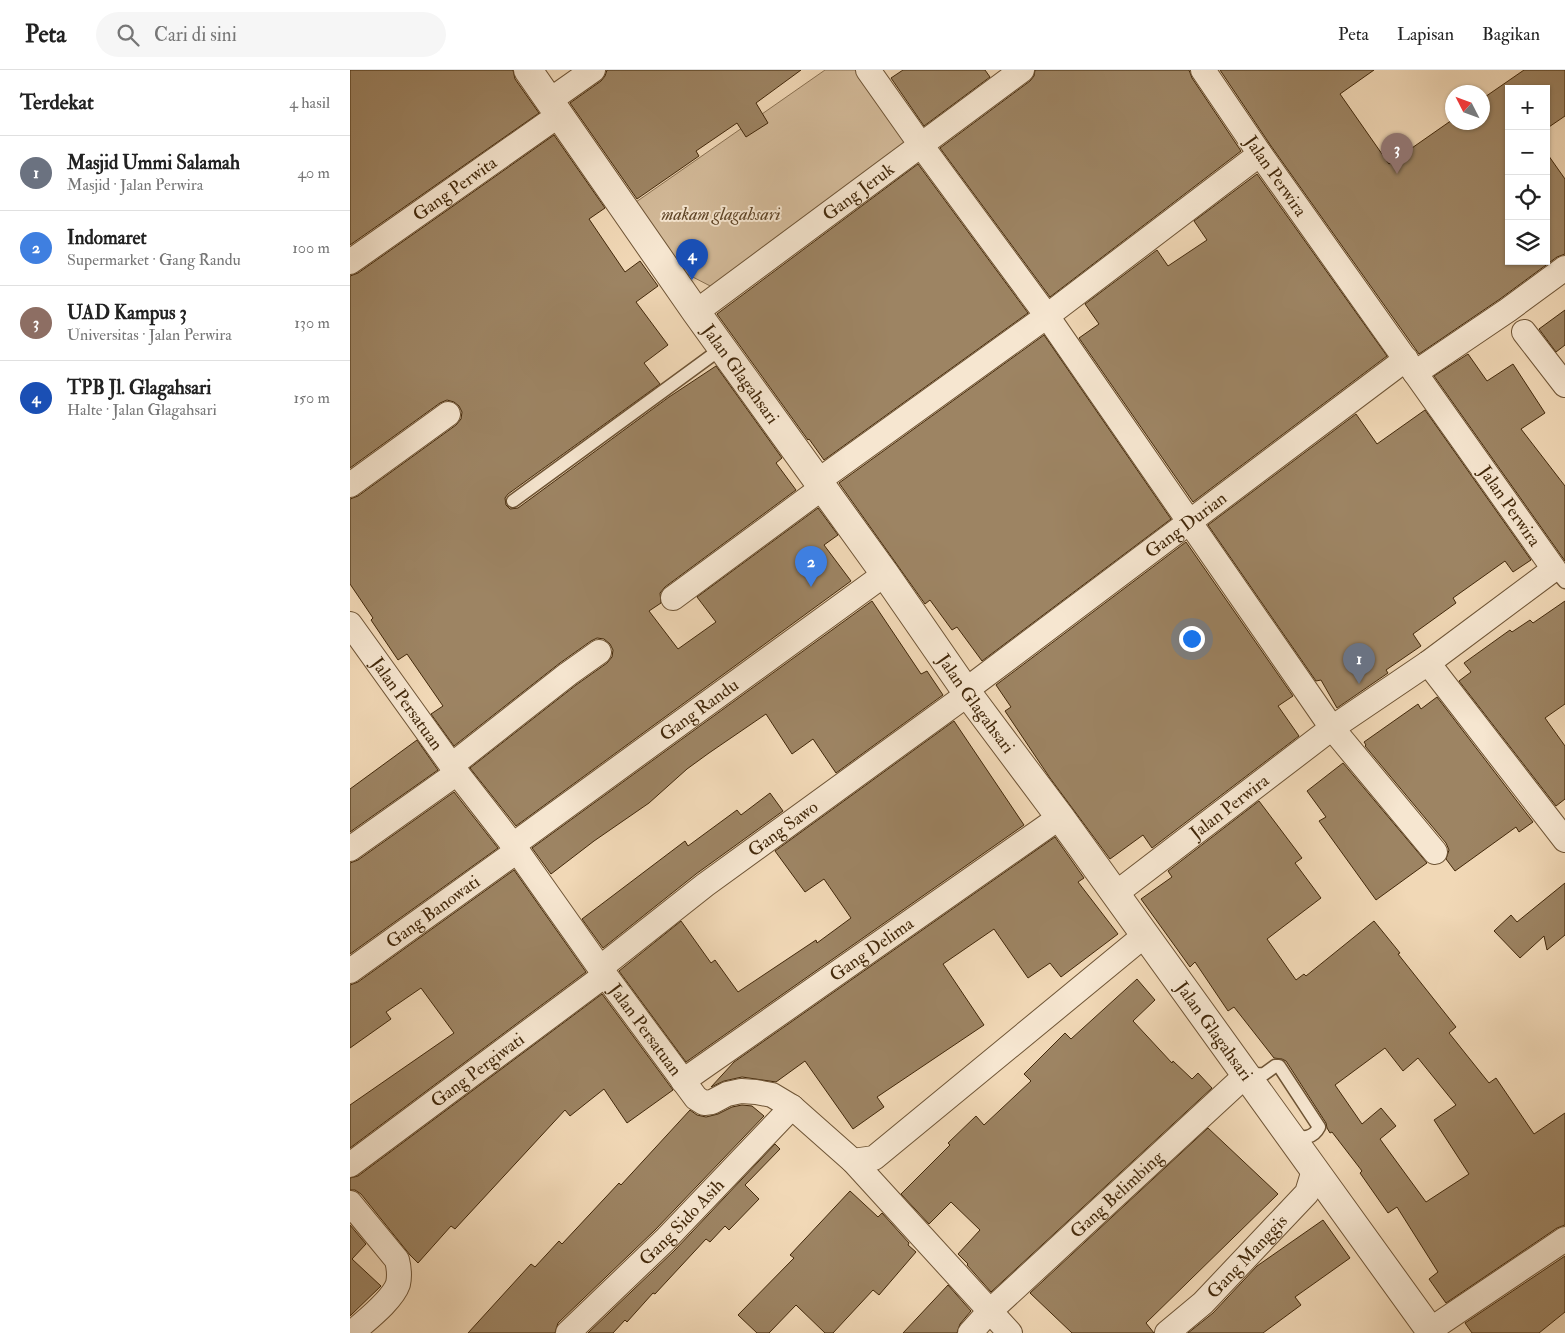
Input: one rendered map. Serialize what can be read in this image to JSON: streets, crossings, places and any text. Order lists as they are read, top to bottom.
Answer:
{
  "streets": {
    "street": [
      "Jalan Perwira",
      "Gang Perwita",
      "Gang Jeruk",
      "Jalan Glagahsari",
      "Gang Durian",
      "Jalan Persatuan",
      "Gang Randu",
      "Gang Sawo",
      "Gang Banowati",
      "Gang Delima",
      "Gang Pergiwati",
      "Gang Belimbing",
      "Gang Sido Asih",
      "Gang Manggis"
    ]
  },
  "crossings": [
    ["Jalan Perwira", "Jalan Glagahsari"],
    ["Jalan Perwira", "Gang Durian"],
    ["Gang Perwita", "Jalan Glagahsari"],
    ["Gang Jeruk", "Jalan Glagahsari"],
    ["Jalan Glagahsari", "Gang Durian"],
    ["Jalan Glagahsari", "Gang Randu"],
    ["Jalan Glagahsari", "Gang Sawo"],
    ["Jalan Glagahsari", "Gang Delima"],
    ["Jalan Glagahsari", "Gang Belimbing"],
    ["Jalan Glagahsari", "Gang Manggis"],
    ["Gang Durian", "Gang Sawo"],
    ["Jalan Persatuan", "Gang Randu"],
    ["Jalan Persatuan", "Gang Sawo"],
    ["Jalan Persatuan", "Gang Banowati"],
    ["Jalan Persatuan", "Gang Delima"],
    ["Jalan Persatuan", "Gang Pergiwati"],
    ["Jalan Persatuan", "Gang Belimbing"],
    ["Jalan Persatuan", "Gang Sido Asih"],
    ["Gang Randu", "Gang Banowati"],
    ["Gang Sawo", "Gang Pergiwati"]
  ],
  "parks": ["makam glagahsari"],
  "north": "top left",
  "page": {
    "header": "Peta",
    "search": "Cari di sini",
    "nav": ["Peta", "Lapisan", "Bagikan"],
    "heading": ["Terdekat", "4 hasil"],
    "map_buttons": ["+", "−"],
    "pins": [
      "3",
      "4",
      "2",
      "1"
    ],
    "list": [
      {
        "mark": "1",
        "name": "Masjid Ummi Salamah",
        "note": "Masjid · Jalan Perwira",
        "value": "40 m"
      },
      {
        "mark": "2",
        "name": "Indomaret",
        "note": "Supermarket · Gang Randu",
        "value": "100 m"
      },
      {
        "mark": "3",
        "name": "UAD Kampus 3",
        "note": "Universitas · Jalan Perwira",
        "value": "130 m"
      },
      {
        "mark": "4",
        "name": "TPB Jl. Glagahsari",
        "note": "Halte · Jalan Glagahsari",
        "value": "150 m"
      }
    ]
  }
}
